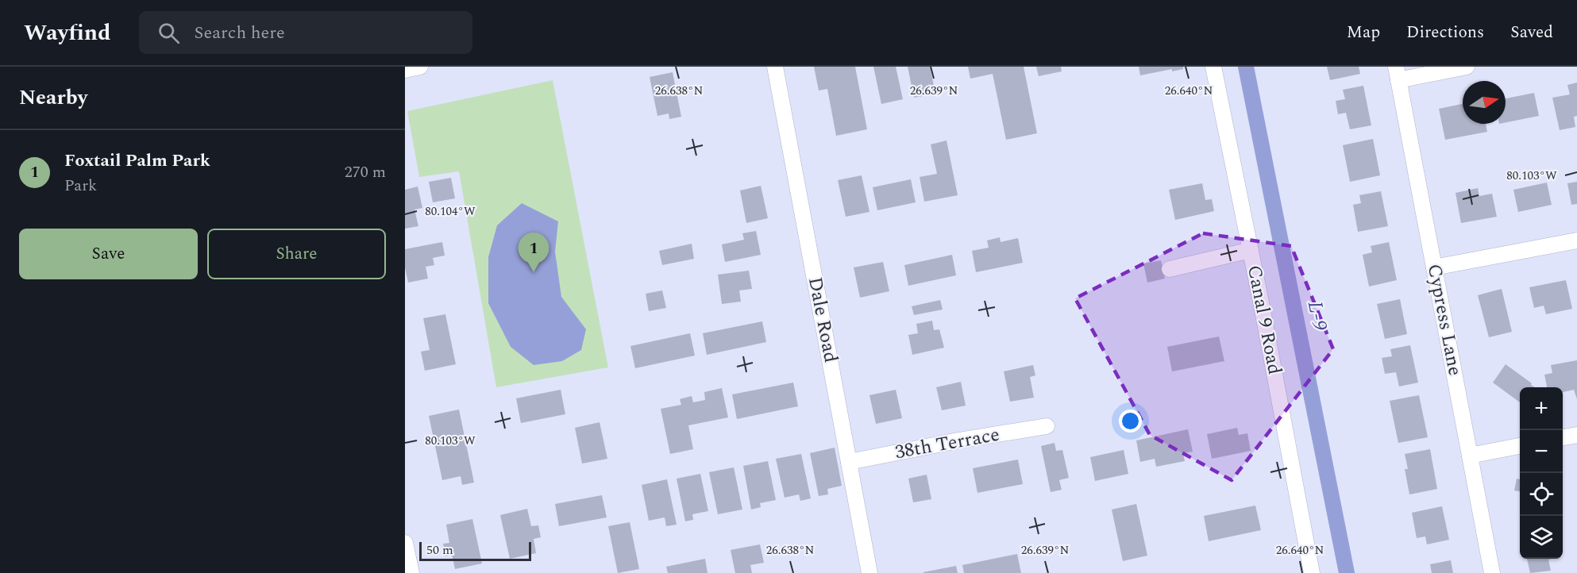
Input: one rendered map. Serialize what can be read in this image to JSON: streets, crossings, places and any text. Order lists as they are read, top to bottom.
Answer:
{
  "streets": {
    "street": [
      "Dale Road",
      "Canal 9 Road",
      "Cypress Lane",
      "38th Terrace"
    ]
  },
  "crossings": [
    ["Dale Road", "38th Terrace"]
  ],
  "water": ["L-9"],
  "scale_bar": "50 m",
  "north": "right",
  "page": {
    "header": "Wayfind",
    "search": "Search here",
    "nav": ["Map", "Directions", "Saved"],
    "heading": "Nearby",
    "list": [
      {
        "mark": "1",
        "name": "Foxtail Palm Park",
        "note": "Park",
        "value": "270 m"
      }
    ],
    "buttons": ["Save", "Share"],
    "pins": "1",
    "map_buttons": ["+", "−"],
    "scale": "50 m"
  },
  "coordinates": [
    "26.638°N",
    "26.639°N",
    "26.640°N",
    "80.103°W",
    "80.104°W"
  ]
}
